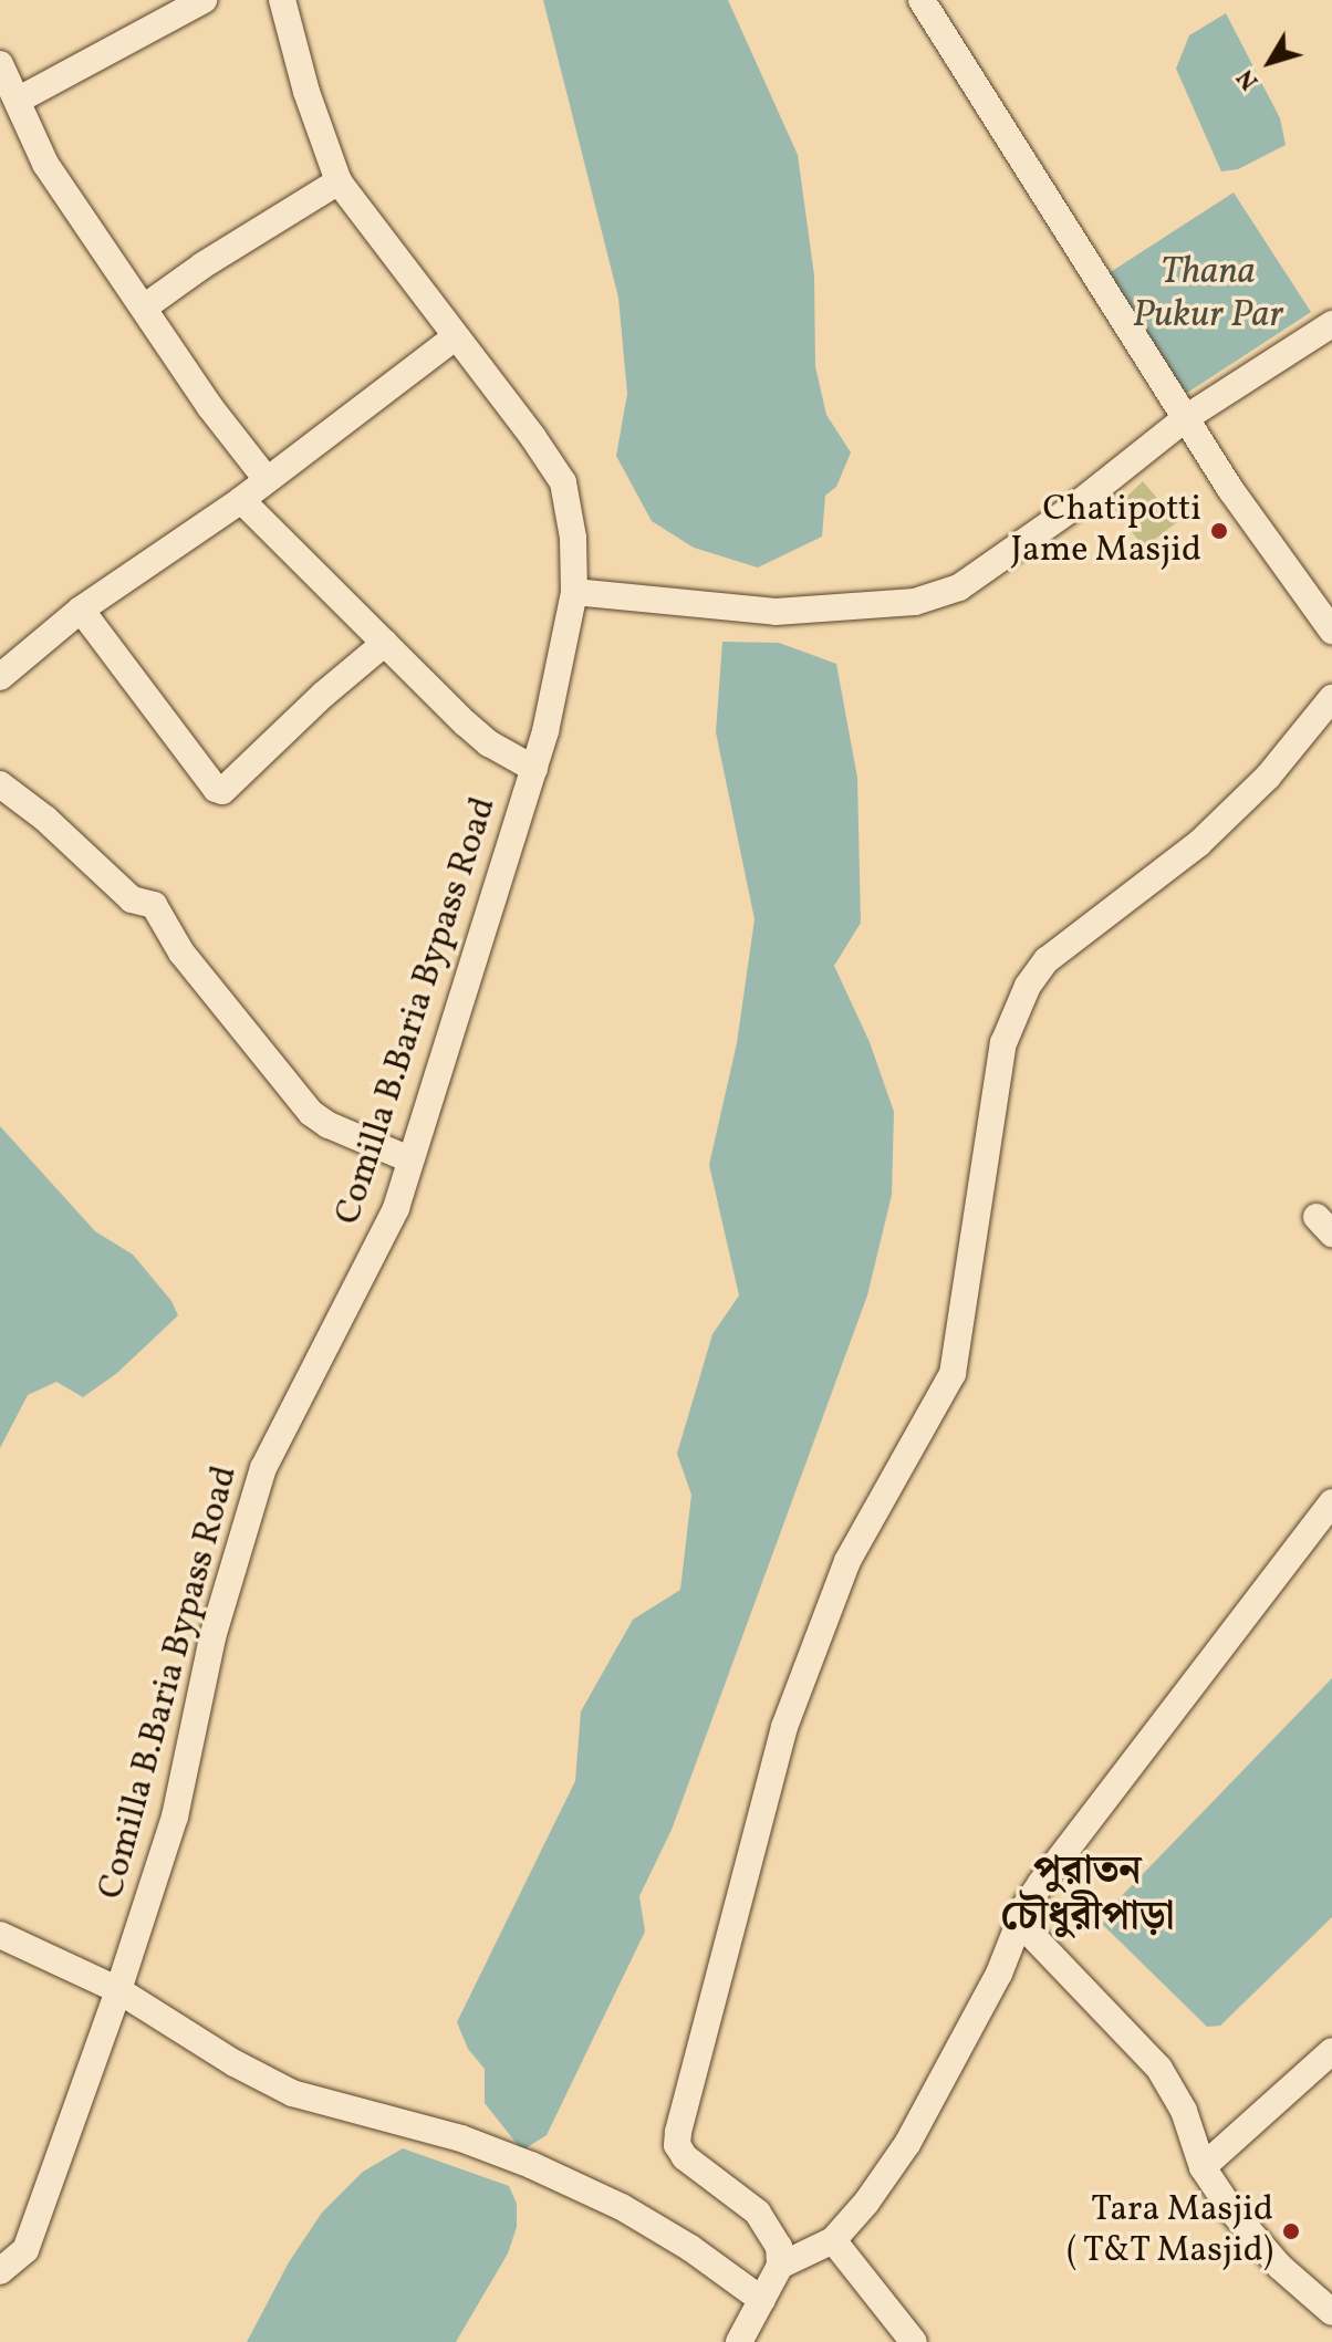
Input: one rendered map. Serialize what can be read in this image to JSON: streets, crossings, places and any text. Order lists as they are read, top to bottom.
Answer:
{
  "streets": {
    "street": ["Comilla B.Baria Bypass Road"]
  },
  "districts": ["পুরাতন চৌধুরীপাড়া"],
  "water": ["Thana Pukur Par"],
  "places": ["Chatipotti Jame Masjid", "Tara Masjid ( T&T Masjid)"],
  "north": "bottom left"
}
